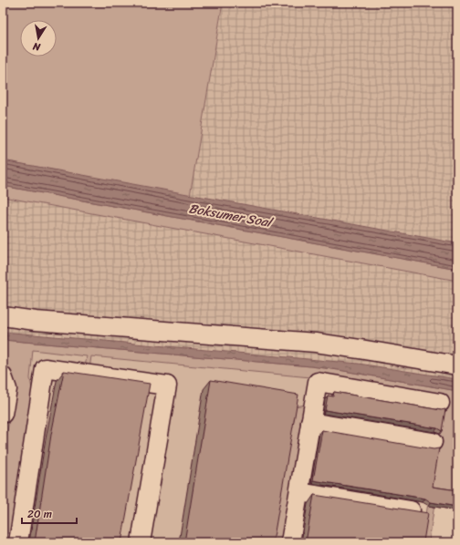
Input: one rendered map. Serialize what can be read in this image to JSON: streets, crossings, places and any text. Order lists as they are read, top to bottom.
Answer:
{
  "water": ["Boksumer Soal"],
  "scale_bar": "20 m",
  "north": "bottom"
}
